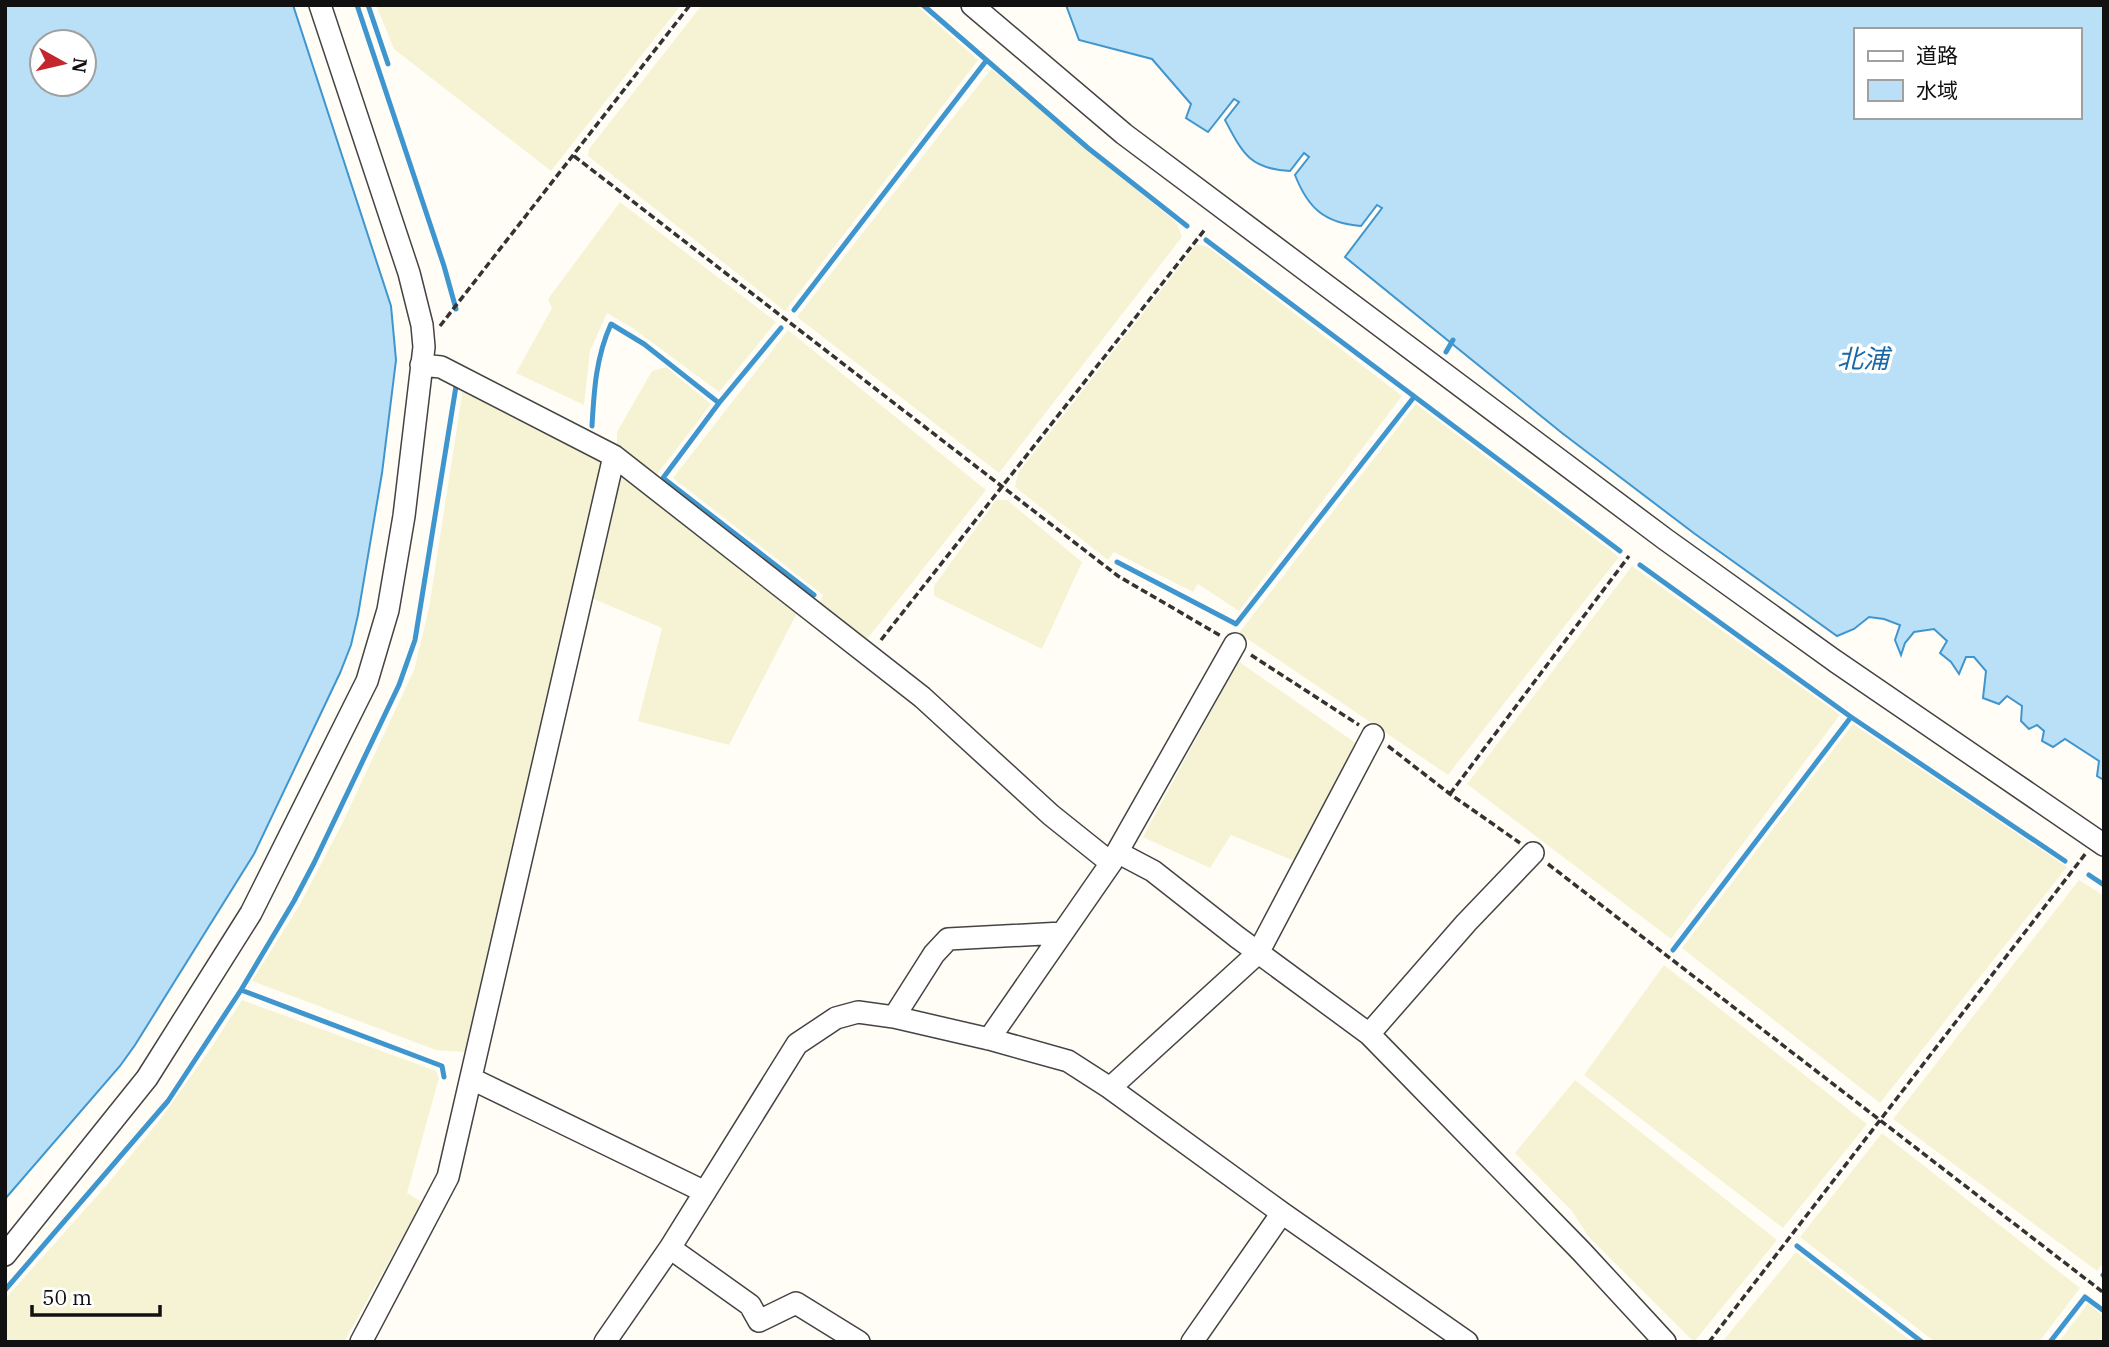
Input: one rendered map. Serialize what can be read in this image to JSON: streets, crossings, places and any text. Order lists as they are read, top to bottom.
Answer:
{
  "water": ["北浦"],
  "legend": ["道路", "水域"],
  "scale_bar": "50 m",
  "north": "right"
}
